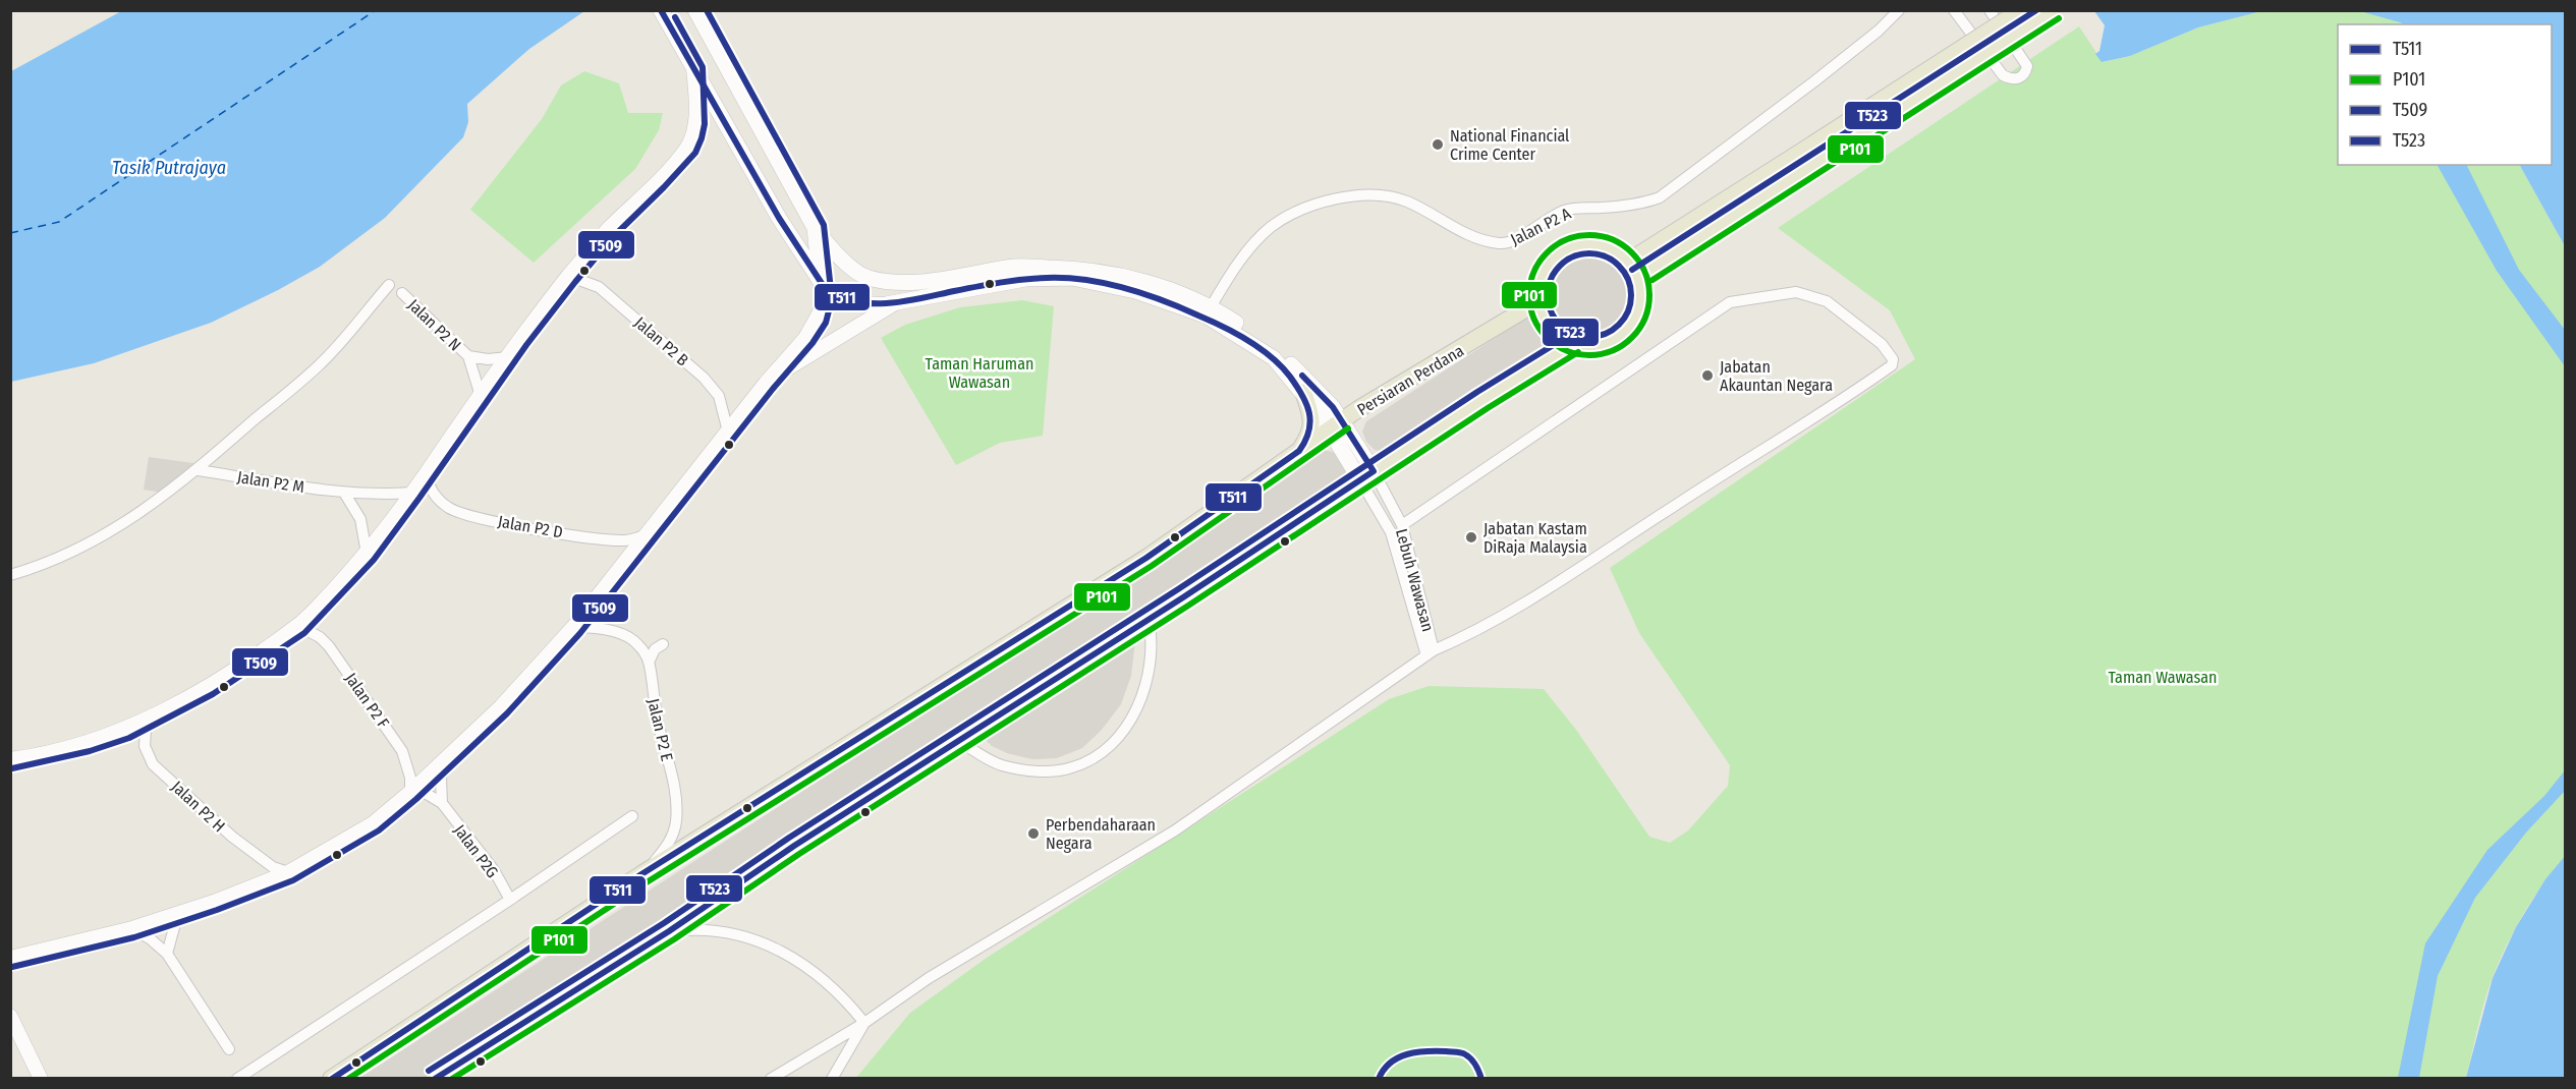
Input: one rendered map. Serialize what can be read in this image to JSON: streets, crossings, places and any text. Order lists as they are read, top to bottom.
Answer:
{
  "streets": {
    "main road": ["Persiaran Perdana", "Lebuh Wawasan"],
    "street": [
      "Jalan P2 A",
      "Jalan P2 N",
      "Jalan P2 B",
      "Jalan P2 M",
      "Jalan P2 D",
      "Jalan P2 F",
      "Jalan P2 E",
      "Jalan P2 H",
      "Jalan P2G"
    ]
  },
  "crossings": [
    ["Jalan P2 A", "Lebuh Wawasan"],
    ["Persiaran Perdana", "Lebuh Wawasan"],
    ["Persiaran Perdana", "Jalan P2 E"]
  ],
  "water": ["Tasik Putrajaya"],
  "parks": ["Taman Haruman Wawasan", "Taman Wawasan"],
  "places": [
    "National Financial Crime Center",
    "Jabatan Akauntan Negara",
    "Jabatan Kastam DiRaja Malaysia",
    "Perbendaharaan Negara"
  ],
  "lines": [
    "transit line T511",
    "transit line T509",
    "transit line T523",
    "transit line P101"
  ],
  "legend": [
    "T511",
    "P101",
    "T509",
    "T523"
  ]
}
